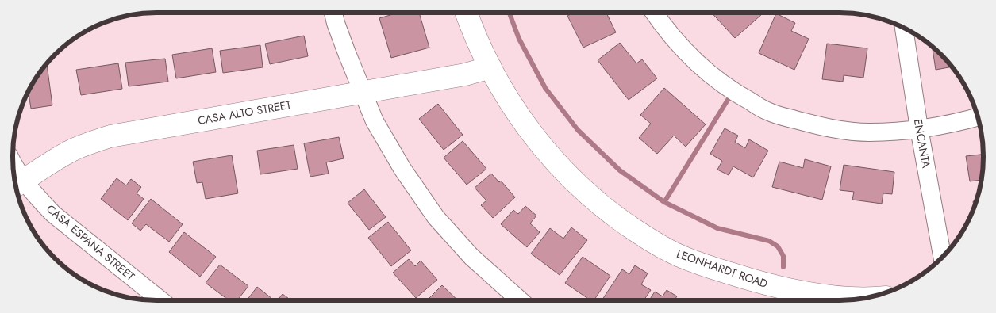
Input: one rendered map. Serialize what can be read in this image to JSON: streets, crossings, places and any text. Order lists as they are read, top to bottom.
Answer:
{
  "streets": {
    "street": [
      "CASA ALTO STREET",
      "ENCANTA",
      "CASA ESPANA STREET",
      "LEONHARDT ROAD"
    ]
  },
  "crossings": [
    ["CASA ALTO STREET", "CASA ESPANA STREET"],
    ["CASA ALTO STREET", "LEONHARDT ROAD"]
  ]
}
